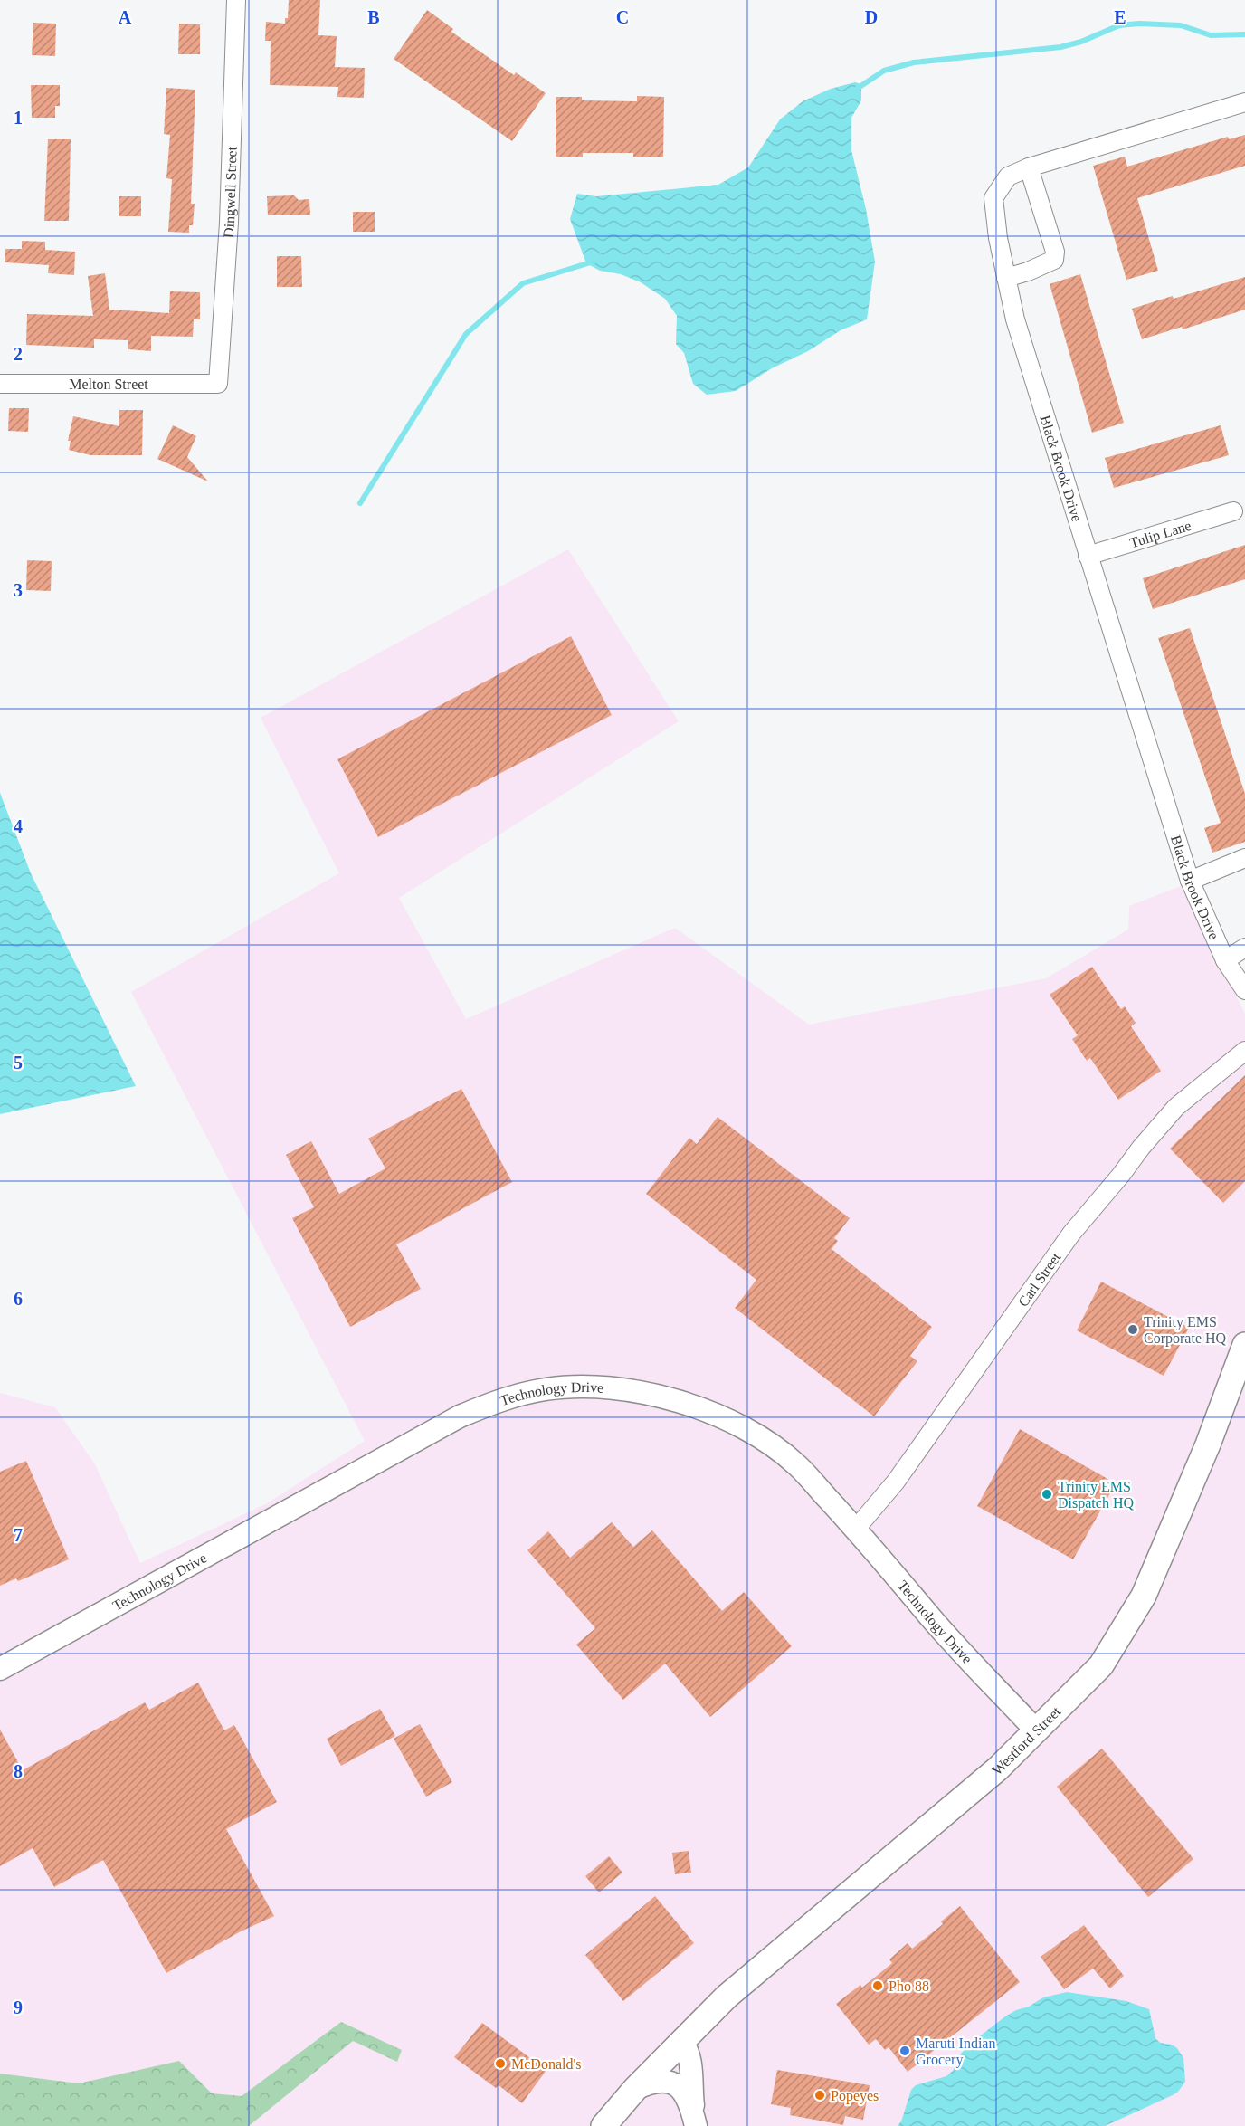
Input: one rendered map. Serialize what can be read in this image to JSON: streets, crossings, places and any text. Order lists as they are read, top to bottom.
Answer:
{
  "streets": {
    "main road": ["Westford Street"],
    "street": [
      "Dingwell Street",
      "Melton Street",
      "Black Brook Drive",
      "Tulip Lane",
      "Carl Street",
      "Technology Drive"
    ]
  },
  "crossings": [
    ["Dingwell Street", "Melton Street"],
    ["Black Brook Drive", "Tulip Lane"],
    ["Carl Street", "Technology Drive"],
    ["Technology Drive", "Westford Street"]
  ],
  "places": [
    "Trinity EMS Corporate HQ",
    "Trinity EMS Dispatch HQ",
    "Pho 88",
    "Maruti Indian Grocery",
    "McDonald's",
    "Popeyes"
  ],
  "grid": {
    "columns": [
      "A",
      "B",
      "C",
      "D",
      "E"
    ],
    "rows": [
      "1",
      "2",
      "3",
      "4",
      "5",
      "6",
      "7",
      "8",
      "9"
    ]
  }
}
